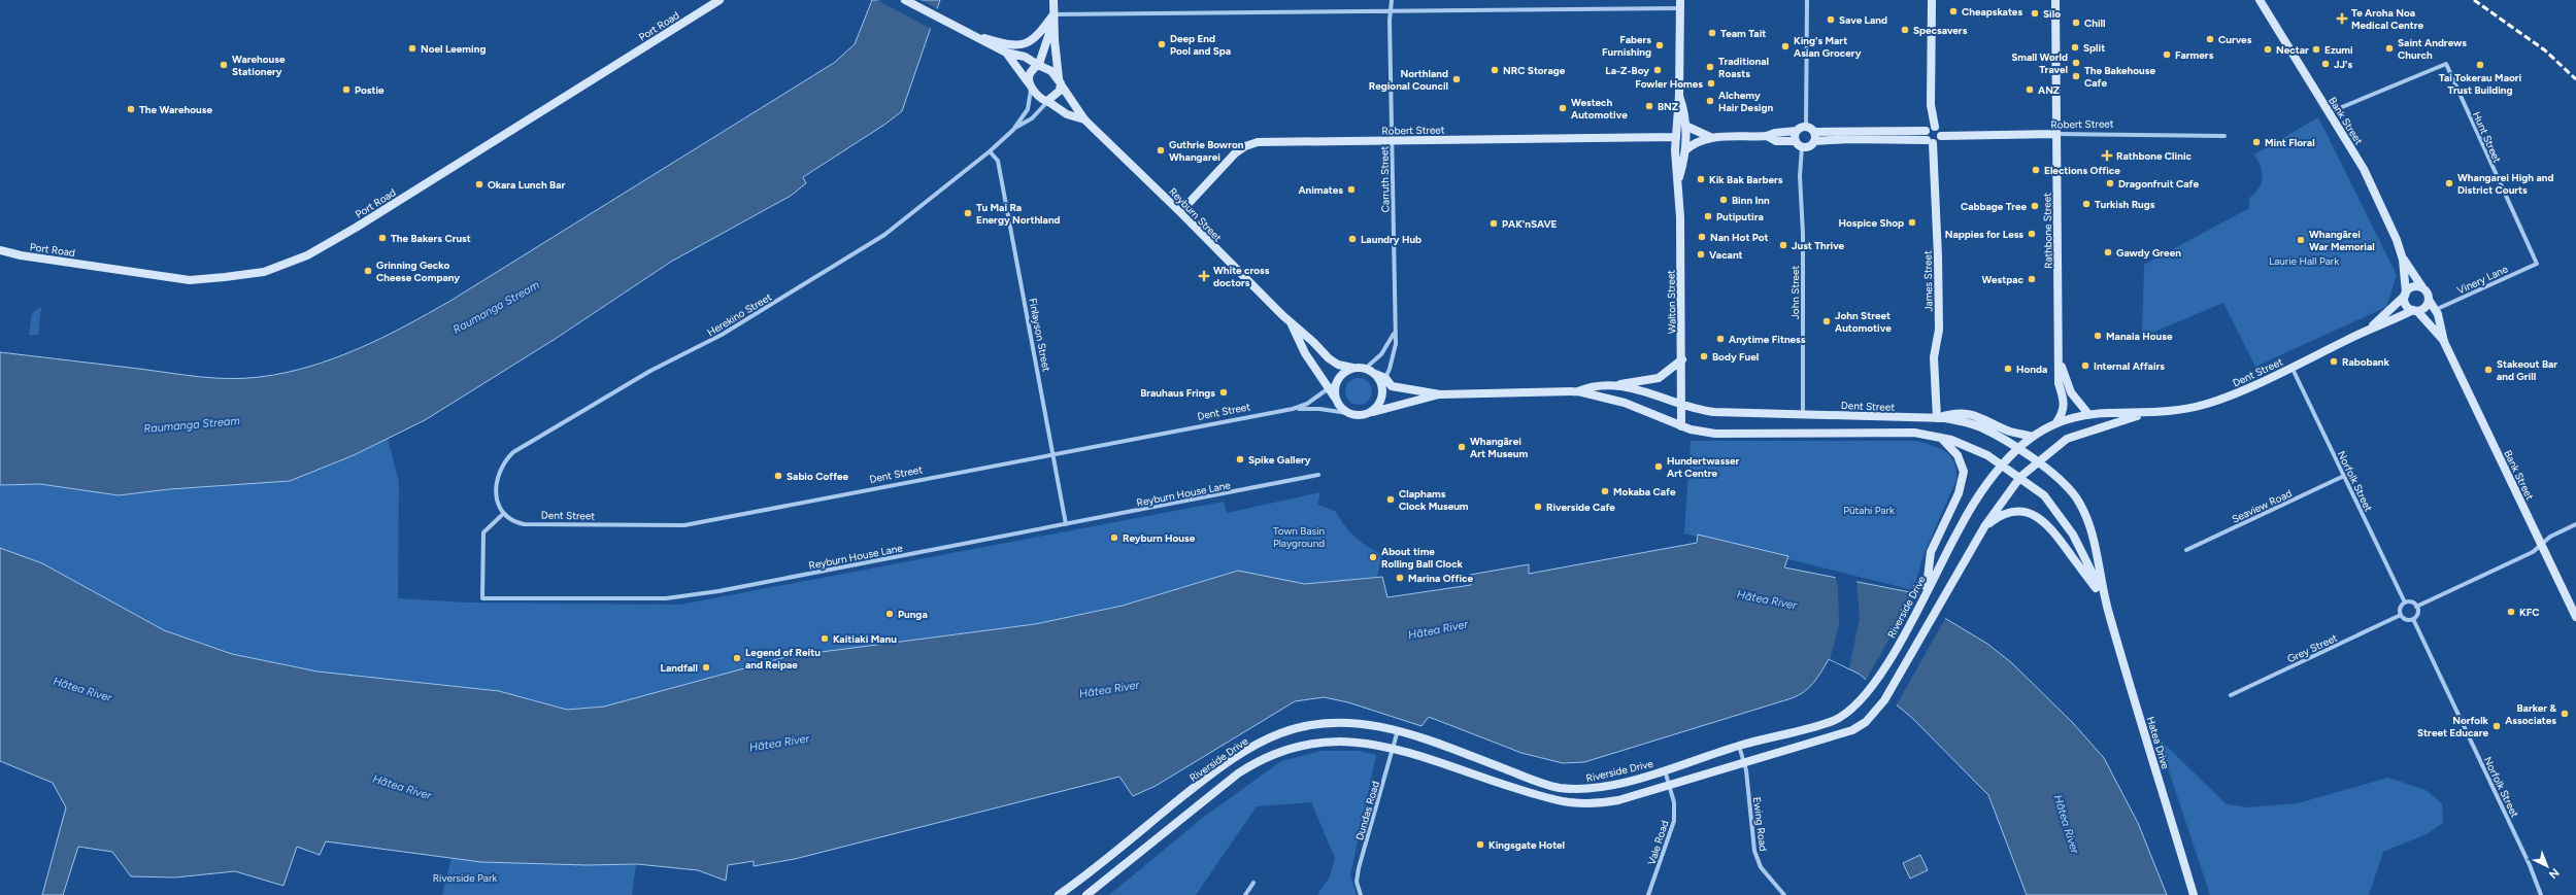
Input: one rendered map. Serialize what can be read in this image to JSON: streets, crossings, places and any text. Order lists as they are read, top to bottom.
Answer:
{
  "streets": {
    "main road": [
      "Port Road",
      "Bank Street",
      "Robert Street",
      "Reyburn Street",
      "Rathbone Street",
      "James Street",
      "Walton Street",
      "Dent Street",
      "Riverside Drive",
      "Hatea Drive"
    ],
    "street": [
      "Hunt Street",
      "Carruth Street",
      "Vinery Lane",
      "John Street",
      "Herekino Street",
      "Finlayson Street",
      "Norfolk Street",
      "Reyburn House Lane",
      "Seaview Road",
      "Grey Street",
      "Dundas Road",
      "Ewing Road",
      "Vale Road"
    ]
  },
  "crossings": [
    ["Bank Street", "Hunt Street"],
    ["Bank Street", "Vinery Lane"],
    ["Bank Street", "Dent Street"],
    ["Robert Street", "Carruth Street"],
    ["Robert Street", "Reyburn Street"],
    ["Robert Street", "Rathbone Street"],
    ["Robert Street", "James Street"],
    ["Robert Street", "Walton Street"],
    ["Hunt Street", "Vinery Lane"],
    ["Carruth Street", "Reyburn Street"],
    ["Carruth Street", "Dent Street"],
    ["Reyburn Street", "Herekino Street"],
    ["Reyburn Street", "Dent Street"],
    ["Rathbone Street", "Dent Street"],
    ["James Street", "Dent Street"],
    ["John Street", "Dent Street"],
    ["Walton Street", "Dent Street"],
    ["Herekino Street", "Finlayson Street"],
    ["Herekino Street", "Dent Street"],
    ["Herekino Street", "Reyburn House Lane"],
    ["Finlayson Street", "Dent Street"],
    ["Finlayson Street", "Reyburn House Lane"],
    ["Dent Street", "Norfolk Street"],
    ["Dent Street", "Reyburn House Lane"],
    ["Dent Street", "Riverside Drive"],
    ["Dent Street", "Hatea Drive"],
    ["Norfolk Street", "Seaview Road"],
    ["Norfolk Street", "Grey Street"],
    ["Riverside Drive", "Hatea Drive"],
    ["Riverside Drive", "Dundas Road"],
    ["Riverside Drive", "Ewing Road"],
    ["Riverside Drive", "Vale Road"]
  ],
  "water": ["Raumanga Stream", "Hātea River"],
  "parks": [
    "Laurie Hall Park",
    "Pūtahi Park",
    "Town Basin Playground",
    "Riverside Park"
  ],
  "places": {
    "other": [
      "Cheapskates",
      "Silo",
      "Save Land",
      "Chill",
      "Specsavers",
      "Team Tait",
      "Curves",
      "Deep End Pool and Spa",
      "Fabers Furnishing",
      "King's Mart Asian Grocery",
      "Split",
      "Noel Leeming",
      "Saint Andrews Church",
      "Nectar",
      "Ezumi",
      "Farmers",
      "Small World Travel",
      "JJ's",
      "Warehouse Stationery",
      "Tai Tokerau Maori Trust Building",
      "Traditional Roasts",
      "NRC Storage",
      "La-Z-Boy",
      "The Bakehouse Cafe",
      "Northland Regional Council",
      "Fowler Homes",
      "Postie",
      "ANZ",
      "Alchemy Hair Design",
      "BNZ",
      "Westech Automotive",
      "The Warehouse",
      "Mint Floral",
      "Guthrie Bowron Whangarei",
      "Elections Office",
      "Kik Bak Barbers",
      "Dragonfruit Cafe",
      "Whangarei High and District Courts",
      "Okara Lunch Bar",
      "Animates",
      "Binn Inn",
      "Turkish Rugs",
      "Cabbage Tree",
      "Tu Mai Ra Energy Northland",
      "Putiputira",
      "Hospice Shop",
      "PAK'nSAVE",
      "Nappies for Less",
      "Nan Hot Pot",
      "The Bakers Crust",
      "Laundry Hub",
      "Whangārei War Memorial",
      "Just Thrive",
      "Gawdy Green",
      "Vacant",
      "Grinning Gecko Cheese Company",
      "Westpac",
      "John Street Automotive",
      "Manaia House",
      "Anytime Fitness",
      "Body Fuel",
      "Rabobank",
      "Internal Affairs",
      "Honda",
      "Stakeout Bar and Grill",
      "Brauhaus Frings",
      "Whangārei Art Museum",
      "Spike Gallery",
      "Hundertwasser Art Centre",
      "Sabio Coffee",
      "Mokaba Cafe",
      "Claphams Clock Museum",
      "Riverside Cafe",
      "Reyburn House",
      "About time Rolling Ball Clock",
      "Marina Office",
      "KFC",
      "Punga",
      "Kaitiaki Manu",
      "Legend of Reitu and Reipae",
      "Landfall",
      "Barker & Associates",
      "Norfolk Street Educare",
      "Kingsgate Hotel"
    ],
    "health": ["Te Aroha Noa Medical Centre", "Rathbone Clinic", "White cross doctors"]
  },
  "north": "bottom right"
}
